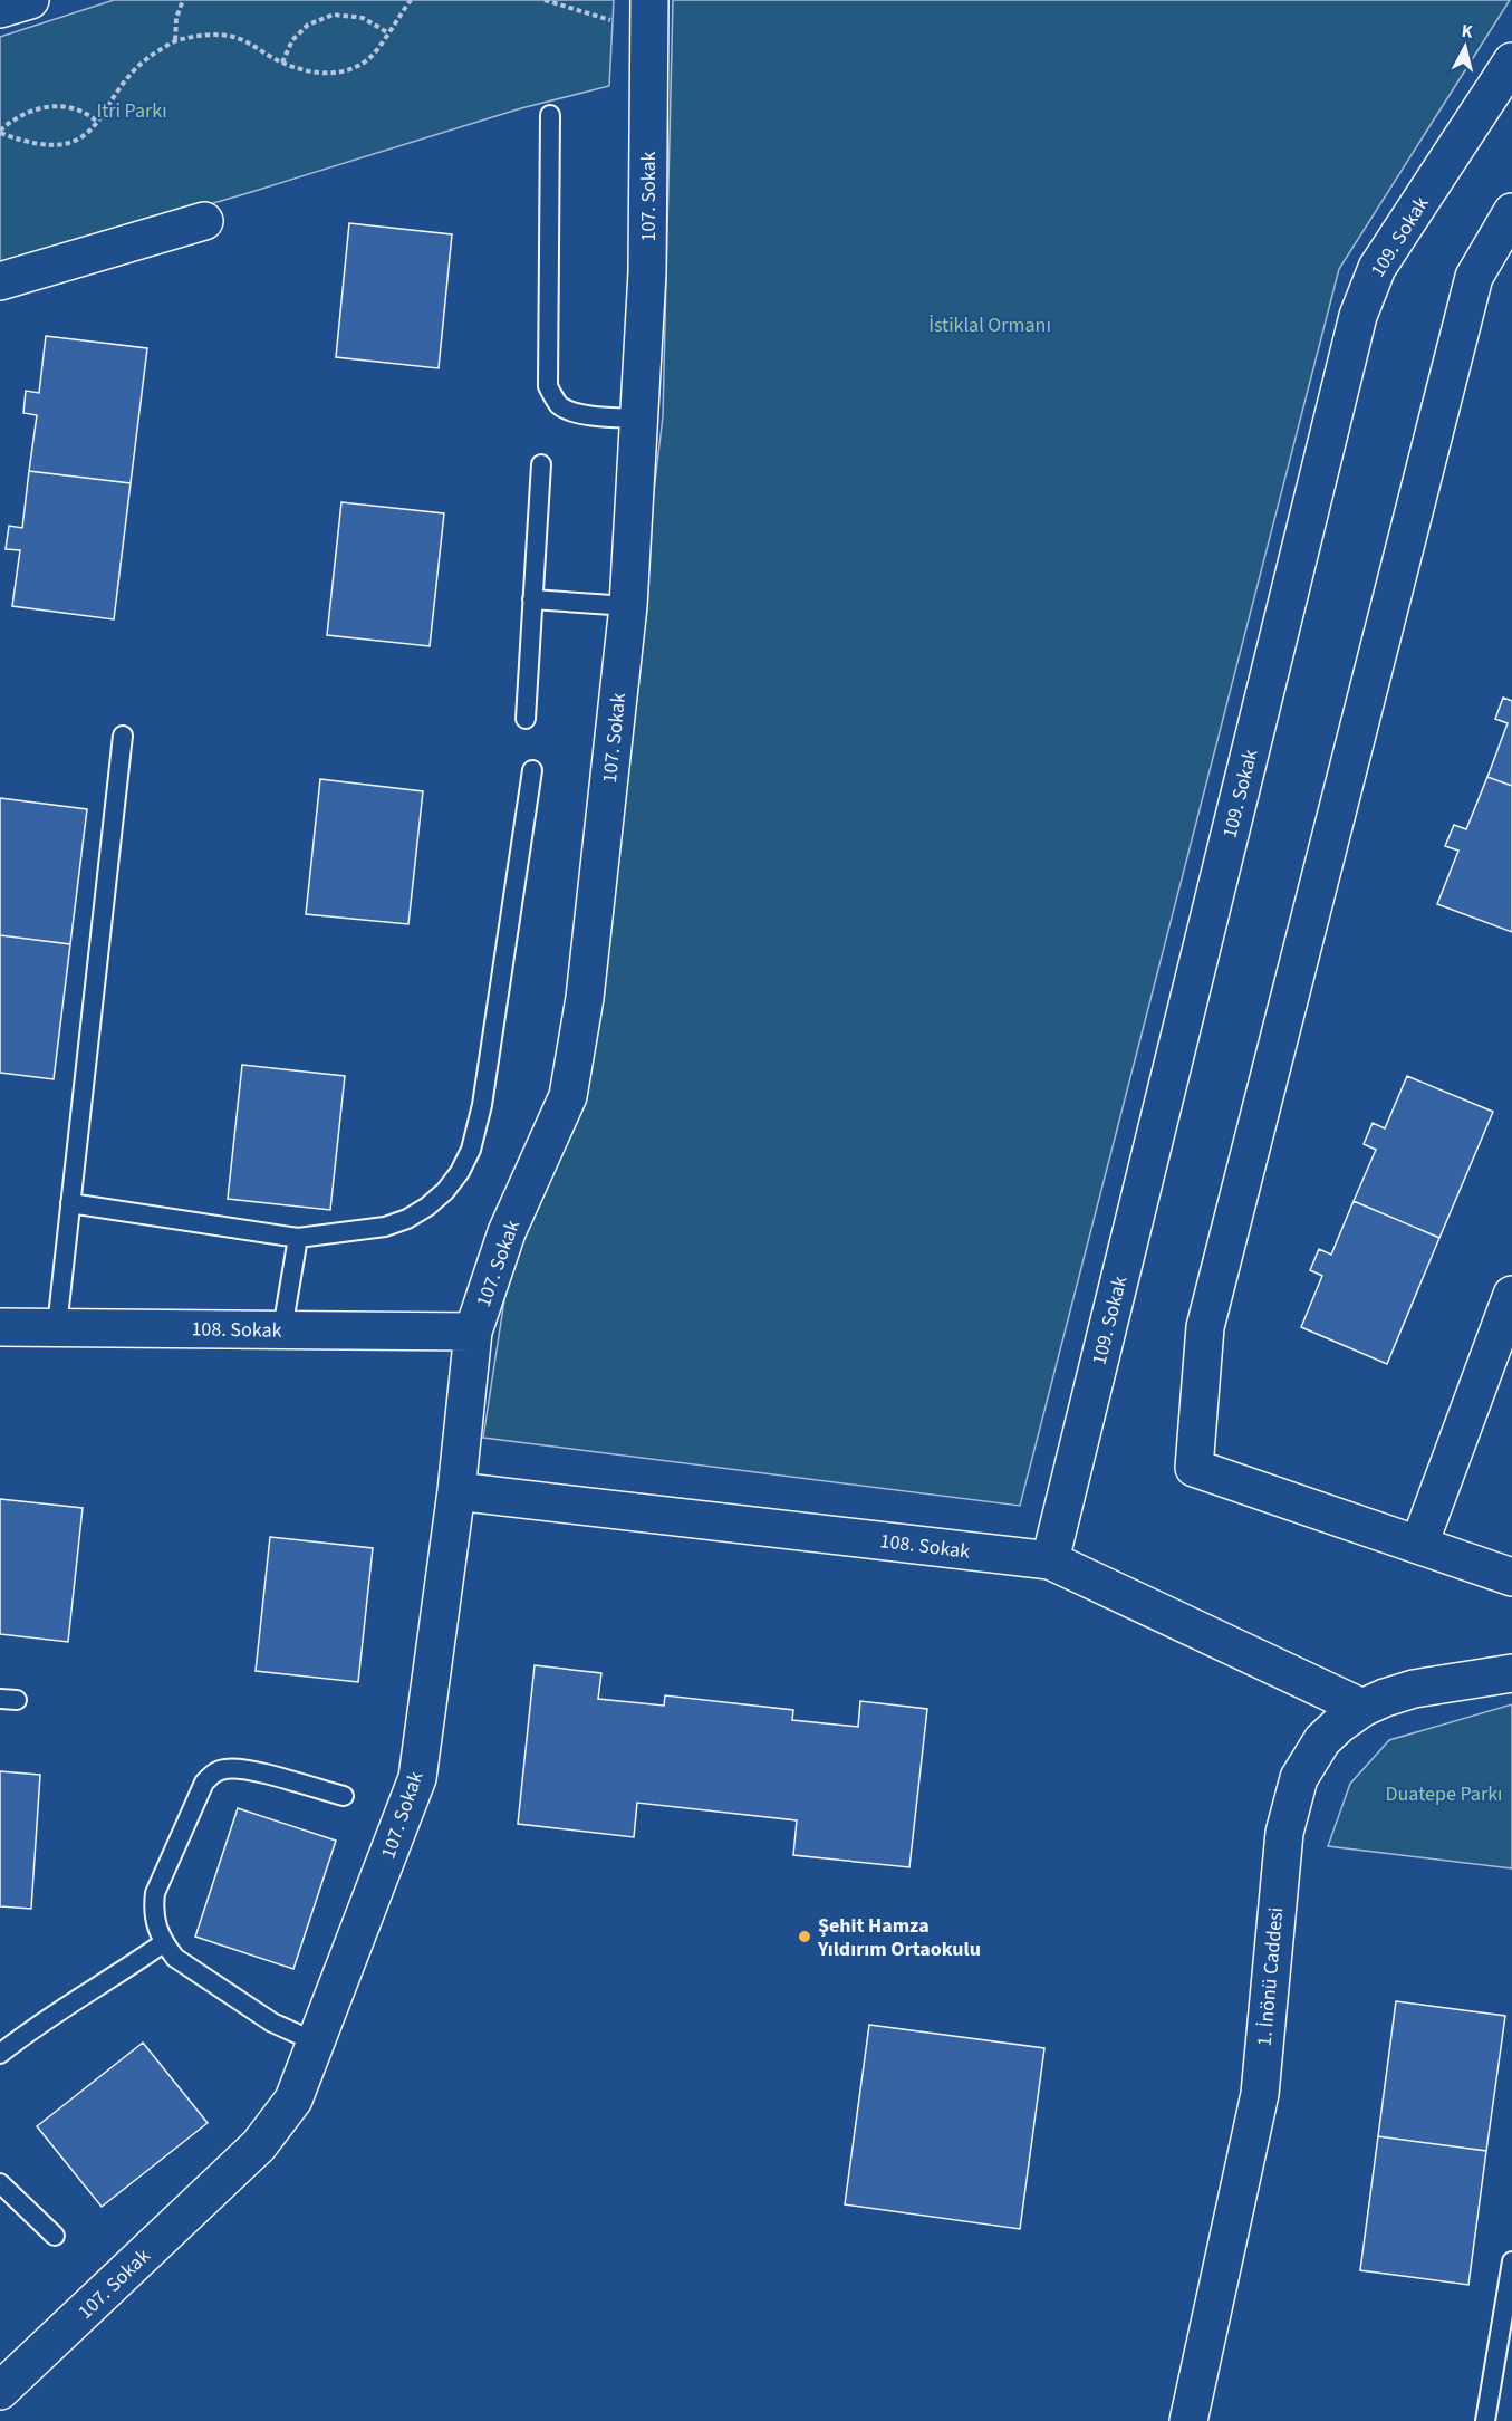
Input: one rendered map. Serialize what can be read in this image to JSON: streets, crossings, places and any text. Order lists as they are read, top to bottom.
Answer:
{
  "streets": {
    "street": [
      "107. Sokak",
      "109. Sokak",
      "108. Sokak",
      "1. İnönü Caddesi"
    ]
  },
  "crossings": [
    ["107. Sokak", "108. Sokak"],
    ["109. Sokak", "108. Sokak"],
    ["108. Sokak", "1. İnönü Caddesi"]
  ],
  "parks": ["Itri Parkı", "İstiklal Ormanı", "Duatepe Parkı"],
  "places": ["Şehit Hamza Yıldırım Ortaokulu"],
  "north": "top"
}
